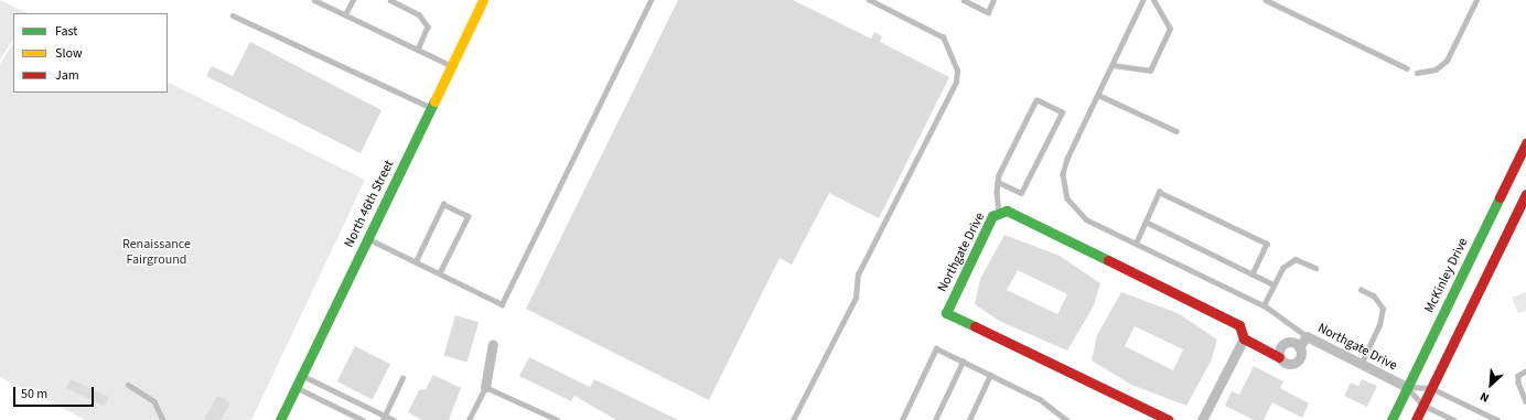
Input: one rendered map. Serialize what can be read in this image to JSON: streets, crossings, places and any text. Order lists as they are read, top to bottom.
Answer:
{
  "streets": {
    "street": ["North 46th Street", "Northgate Drive", "McKinley Drive"]
  },
  "crossings": [
    ["Northgate Drive", "McKinley Drive"]
  ],
  "parks": ["Renaissance Fairground"],
  "legend": ["Fast", "Slow", "Jam"],
  "scale_bar": "50 m",
  "north": "bottom left"
}
